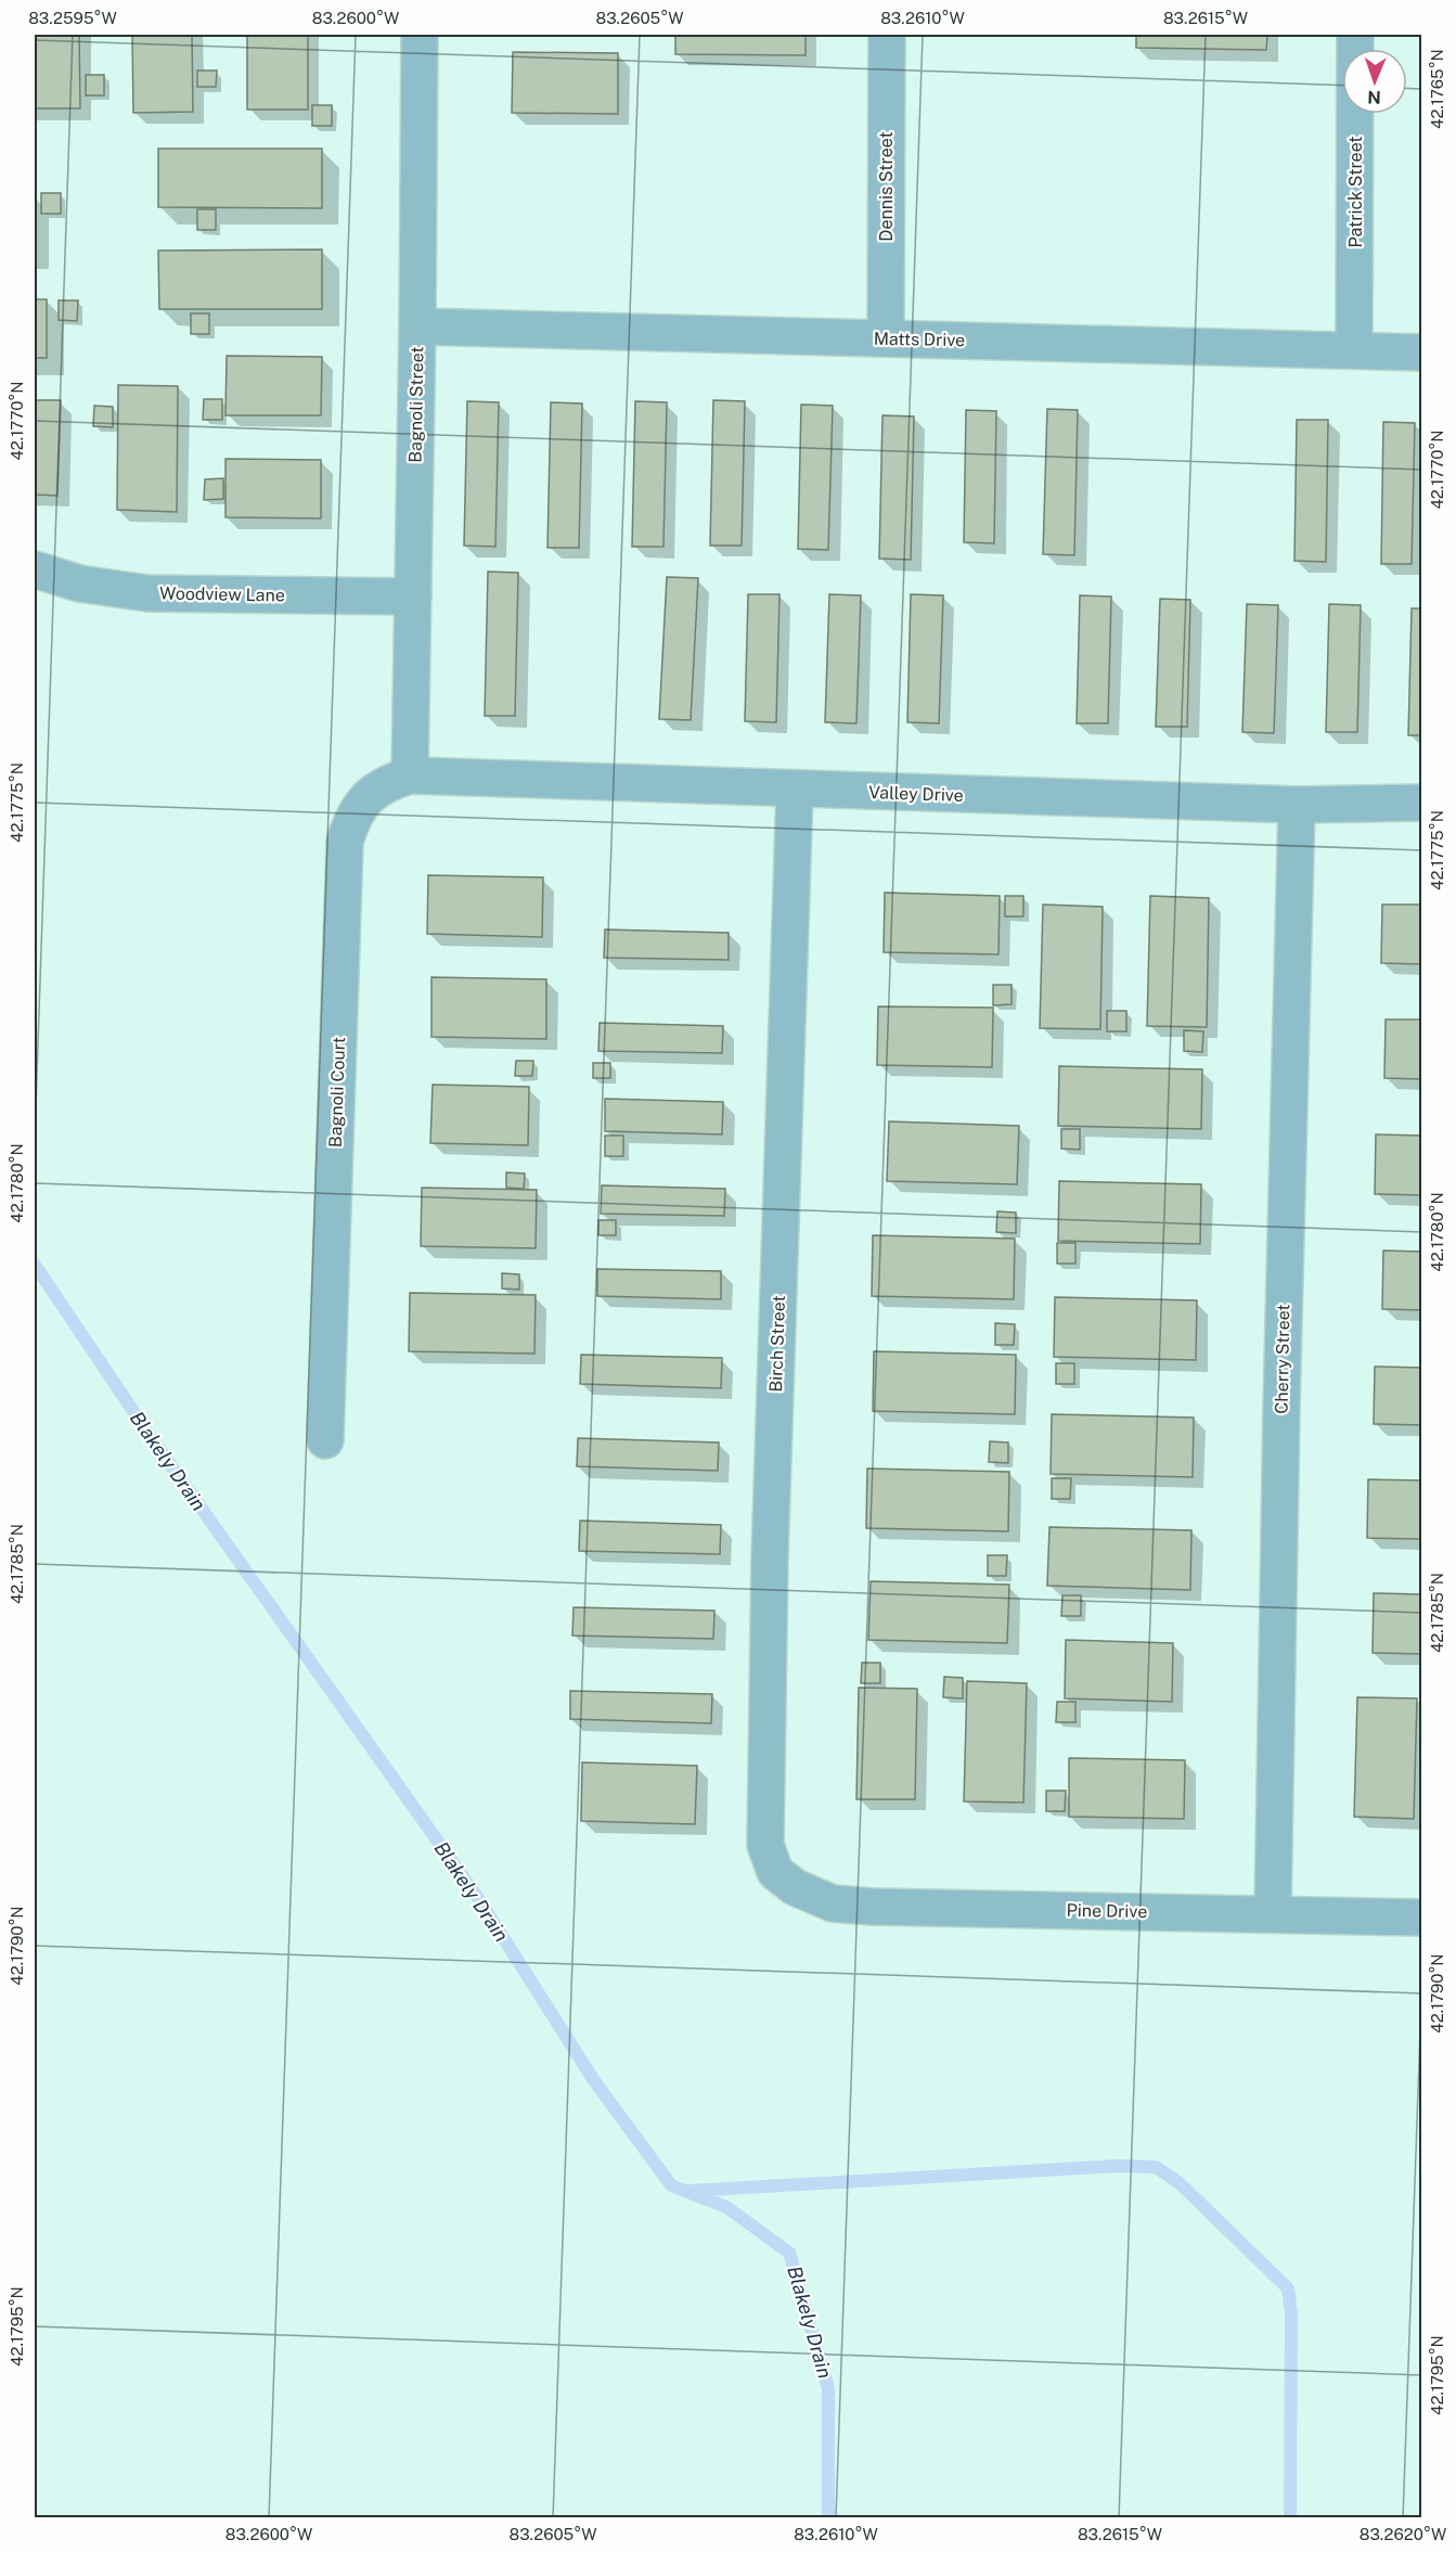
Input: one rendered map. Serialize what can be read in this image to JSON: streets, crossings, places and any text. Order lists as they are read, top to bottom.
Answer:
{
  "streets": {
    "street": [
      "Dennis Street",
      "Patrick Street",
      "Matts Drive",
      "Bagnoli Street",
      "Woodview Lane",
      "Valley Drive",
      "Bagnoli Court",
      "Birch Street",
      "Cherry Street",
      "Pine Drive"
    ]
  },
  "crossings": [
    ["Dennis Street", "Matts Drive"],
    ["Patrick Street", "Matts Drive"],
    ["Matts Drive", "Bagnoli Street"],
    ["Bagnoli Street", "Woodview Lane"],
    ["Bagnoli Street", "Valley Drive"],
    ["Bagnoli Street", "Bagnoli Court"],
    ["Valley Drive", "Bagnoli Court"],
    ["Valley Drive", "Birch Street"],
    ["Valley Drive", "Cherry Street"],
    ["Birch Street", "Pine Drive"],
    ["Cherry Street", "Pine Drive"]
  ],
  "water": ["Blakely Drain"],
  "north": "bottom",
  "coordinates": [
    "83.2595°W",
    "83.2600°W",
    "83.2605°W",
    "83.2610°W",
    "83.2615°W",
    "42.1765°N",
    "42.1770°N",
    "42.1775°N",
    "42.1780°N",
    "42.1785°N",
    "42.1790°N",
    "42.1795°N",
    "83.2620°W"
  ]
}
